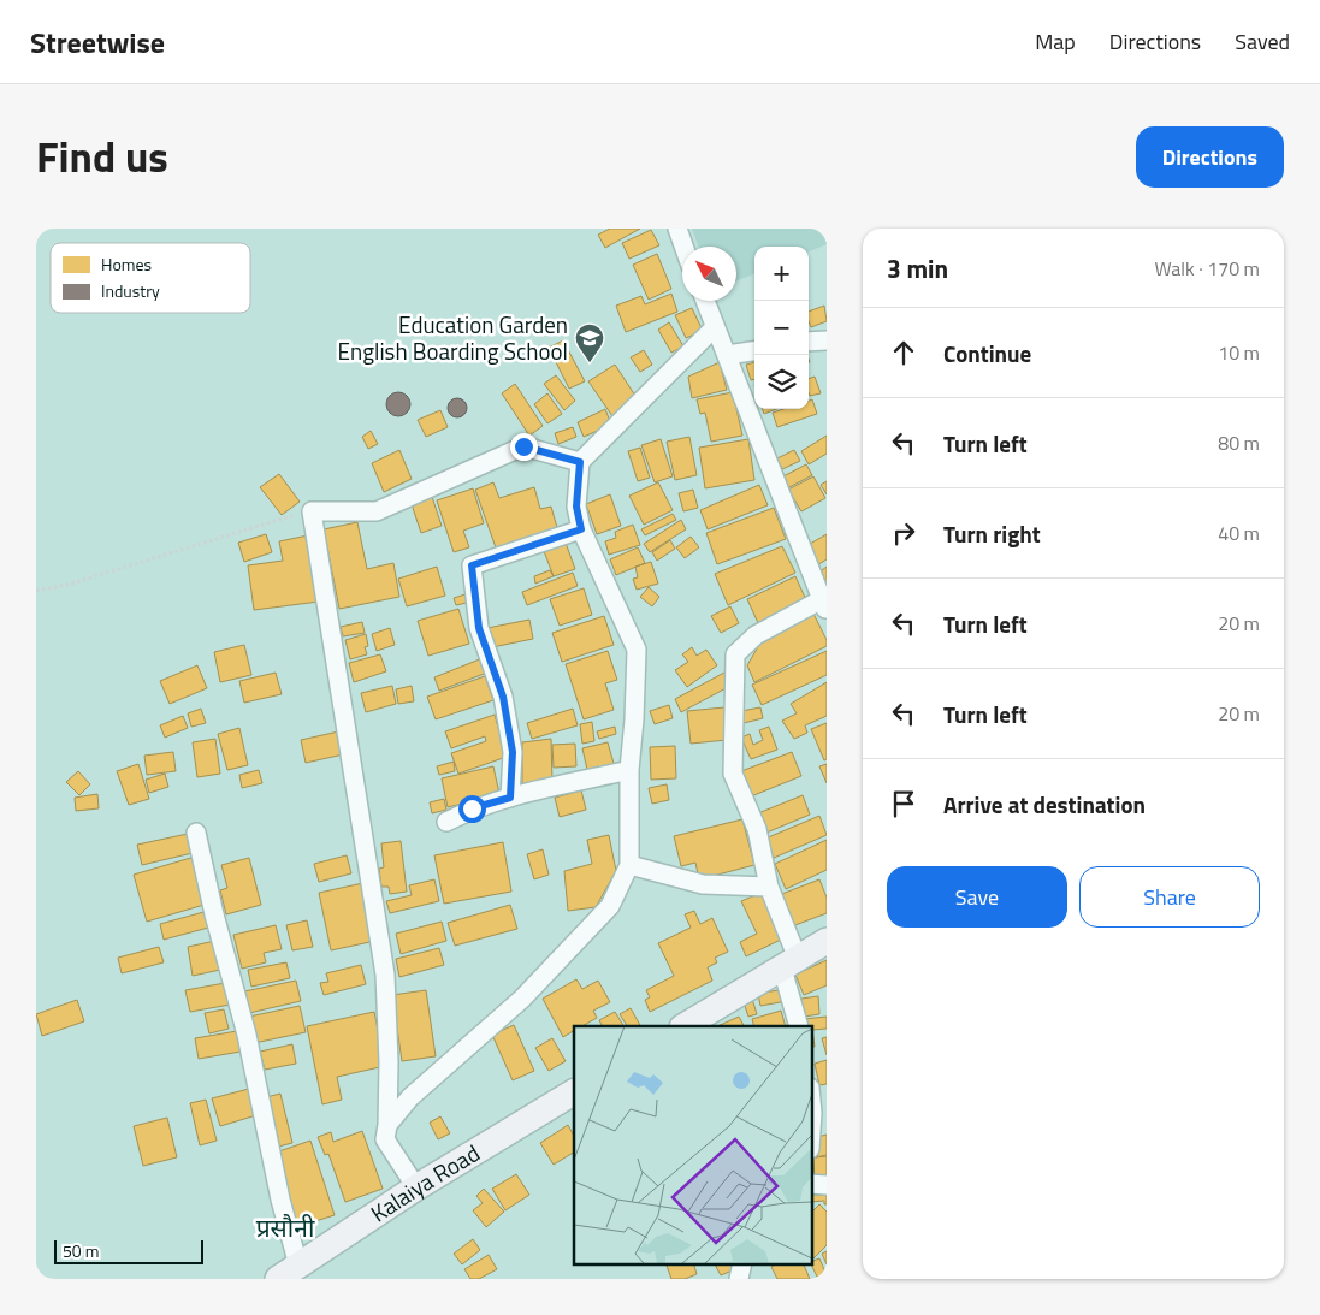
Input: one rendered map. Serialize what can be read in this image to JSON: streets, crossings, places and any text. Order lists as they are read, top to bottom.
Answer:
{
  "streets": {
    "main road": ["Kalaiya Road"]
  },
  "districts": ["प्रसौनी"],
  "places": {
    "school or university": ["Education Garden English Boarding School"]
  },
  "legend": ["Homes", "Industry"],
  "scale_bar": "50 m",
  "north": "top left",
  "page": {
    "header": "Streetwise",
    "nav": ["Map", "Directions", "Saved"],
    "title": "Find us",
    "buttons": [
      "Directions",
      ["Save", "Share"]
    ],
    "heading": ["3 min", "Walk · 170 m"],
    "map_buttons": ["+", "−"],
    "list": [
      ["Continue", "10 m"],
      ["Turn left", "80 m"],
      ["Turn right", "40 m"],
      ["Turn left", "20 m"],
      ["Turn left", "20 m"],
      "Arrive at destination"
    ],
    "scale": "50 m"
  }
}
